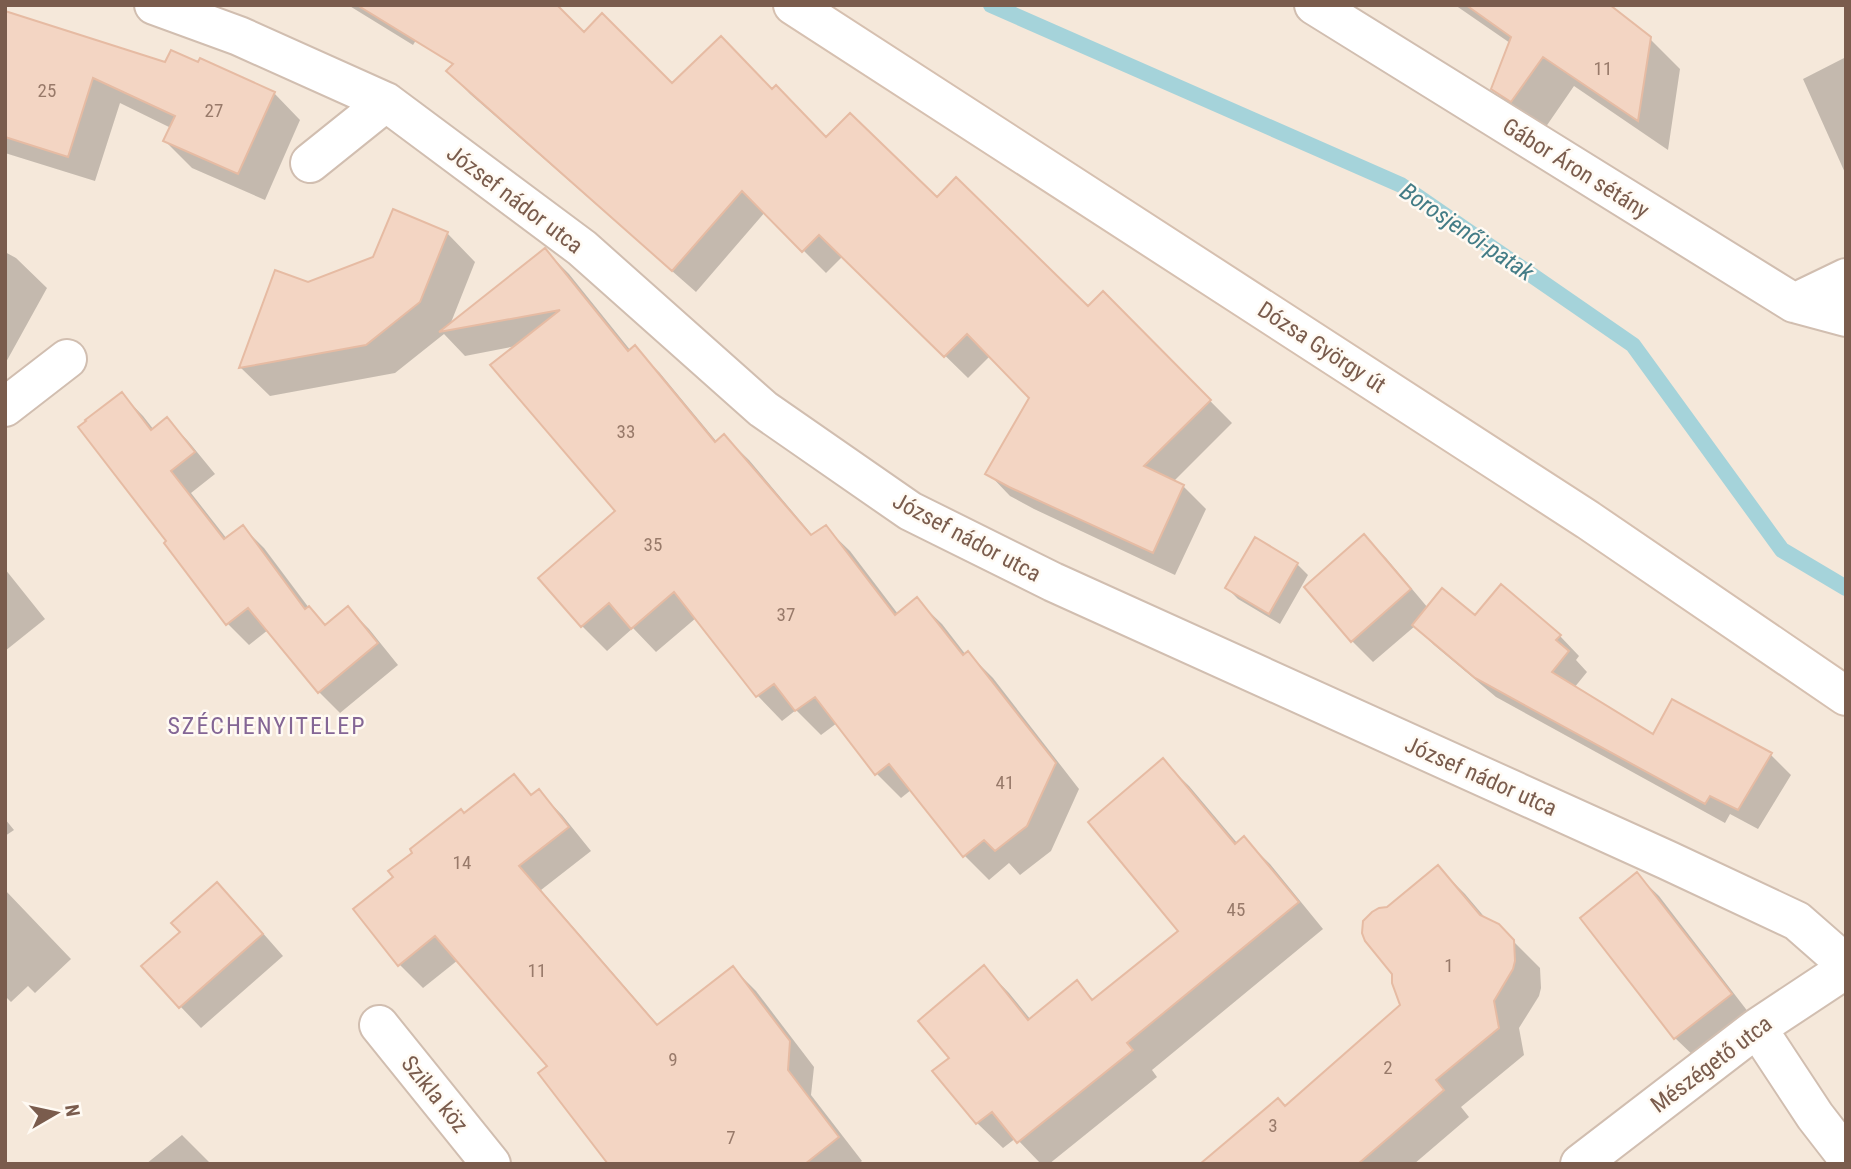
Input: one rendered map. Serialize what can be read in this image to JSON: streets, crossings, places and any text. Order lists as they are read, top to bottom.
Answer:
{
  "streets": {
    "street": [
      "Gábor Áron sétány",
      "József nádor utca",
      "Dózsa György út",
      "Mészégető utca",
      "Szikla köz"
    ]
  },
  "crossings": [
    ["József nádor utca", "Mészégető utca"]
  ],
  "districts": ["SZÉCHENYITELEP"],
  "water": ["Borosjenői-patak"],
  "house_numbers": [
    "11",
    "25",
    "27",
    "33",
    "35",
    "37",
    "41",
    "14",
    "45",
    "1",
    "11",
    "9",
    "2",
    "3",
    "7"
  ],
  "north": "right"
}
